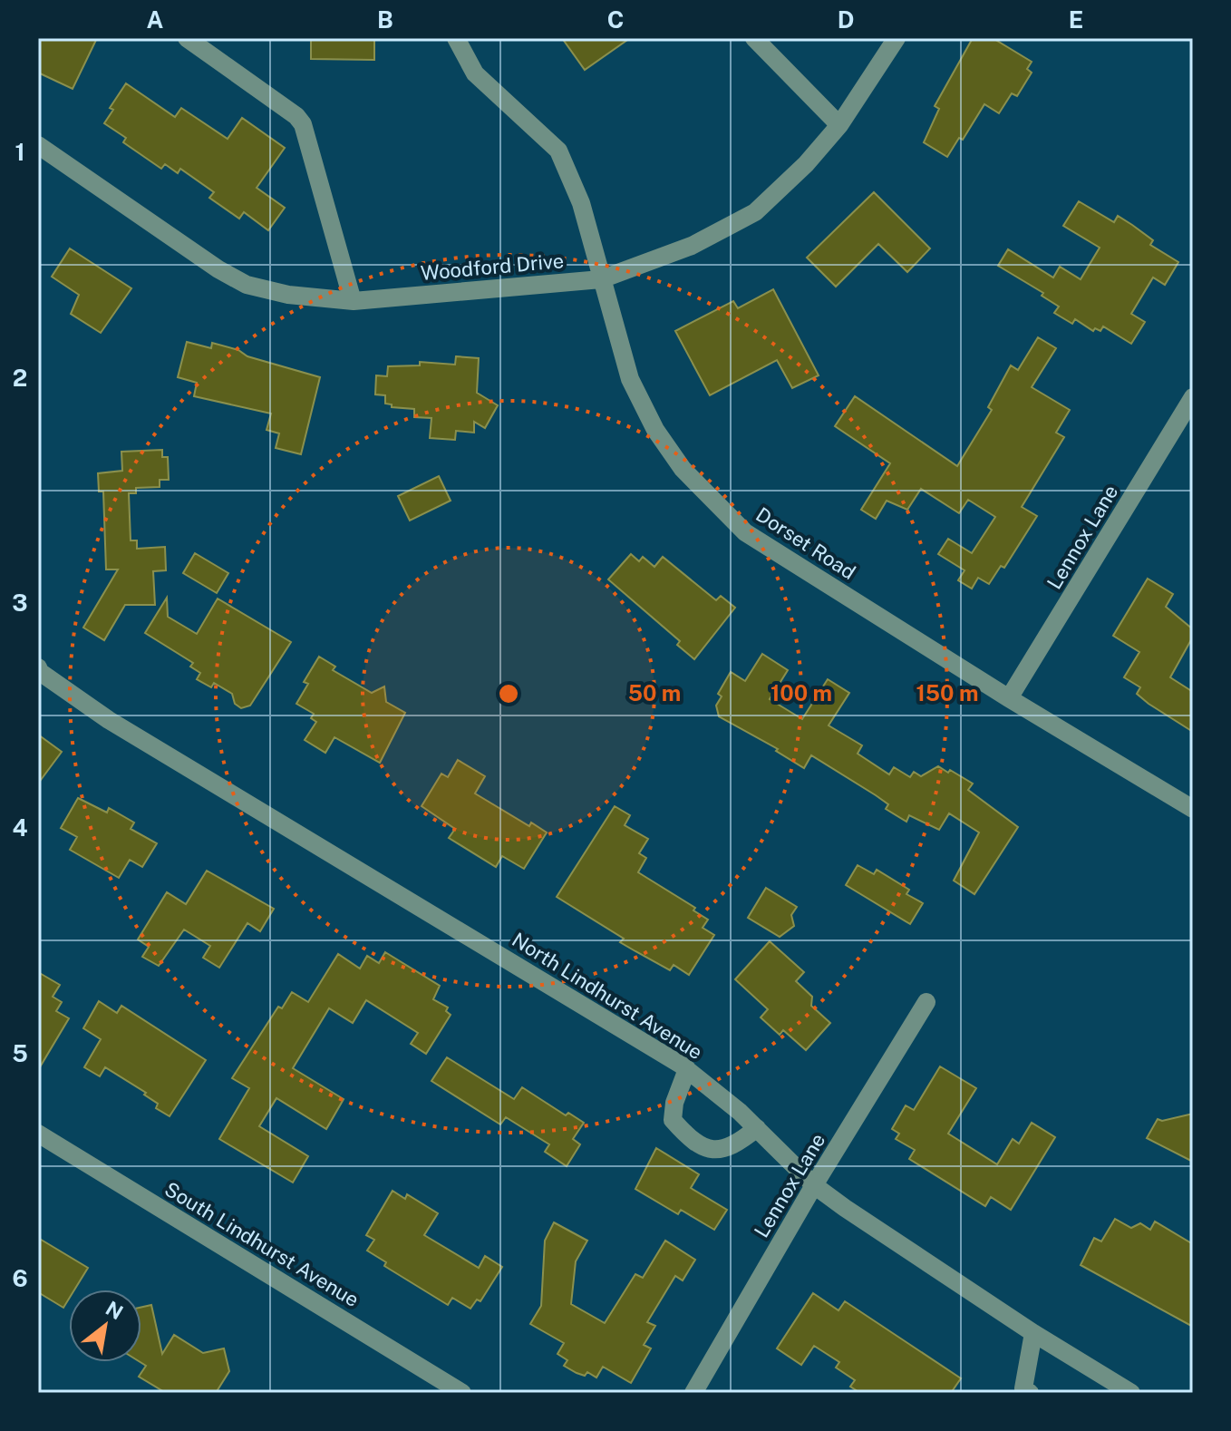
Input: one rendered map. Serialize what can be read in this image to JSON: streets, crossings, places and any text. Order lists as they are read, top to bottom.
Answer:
{
  "streets": {
    "street": [
      "Woodford Drive",
      "Lennox Lane",
      "Dorset Road",
      "North Lindhurst Avenue",
      "South Lindhurst Avenue"
    ]
  },
  "crossings": [
    ["Woodford Drive", "Dorset Road"],
    ["Lennox Lane", "Dorset Road"],
    ["Lennox Lane", "North Lindhurst Avenue"]
  ],
  "north": "top right",
  "grid": {
    "columns": [
      "A",
      "B",
      "C",
      "D",
      "E"
    ],
    "rows": [
      "1",
      "2",
      "3",
      "4",
      "5",
      "6"
    ]
  },
  "rings": ["50 m", "100 m", "150 m"]
}
